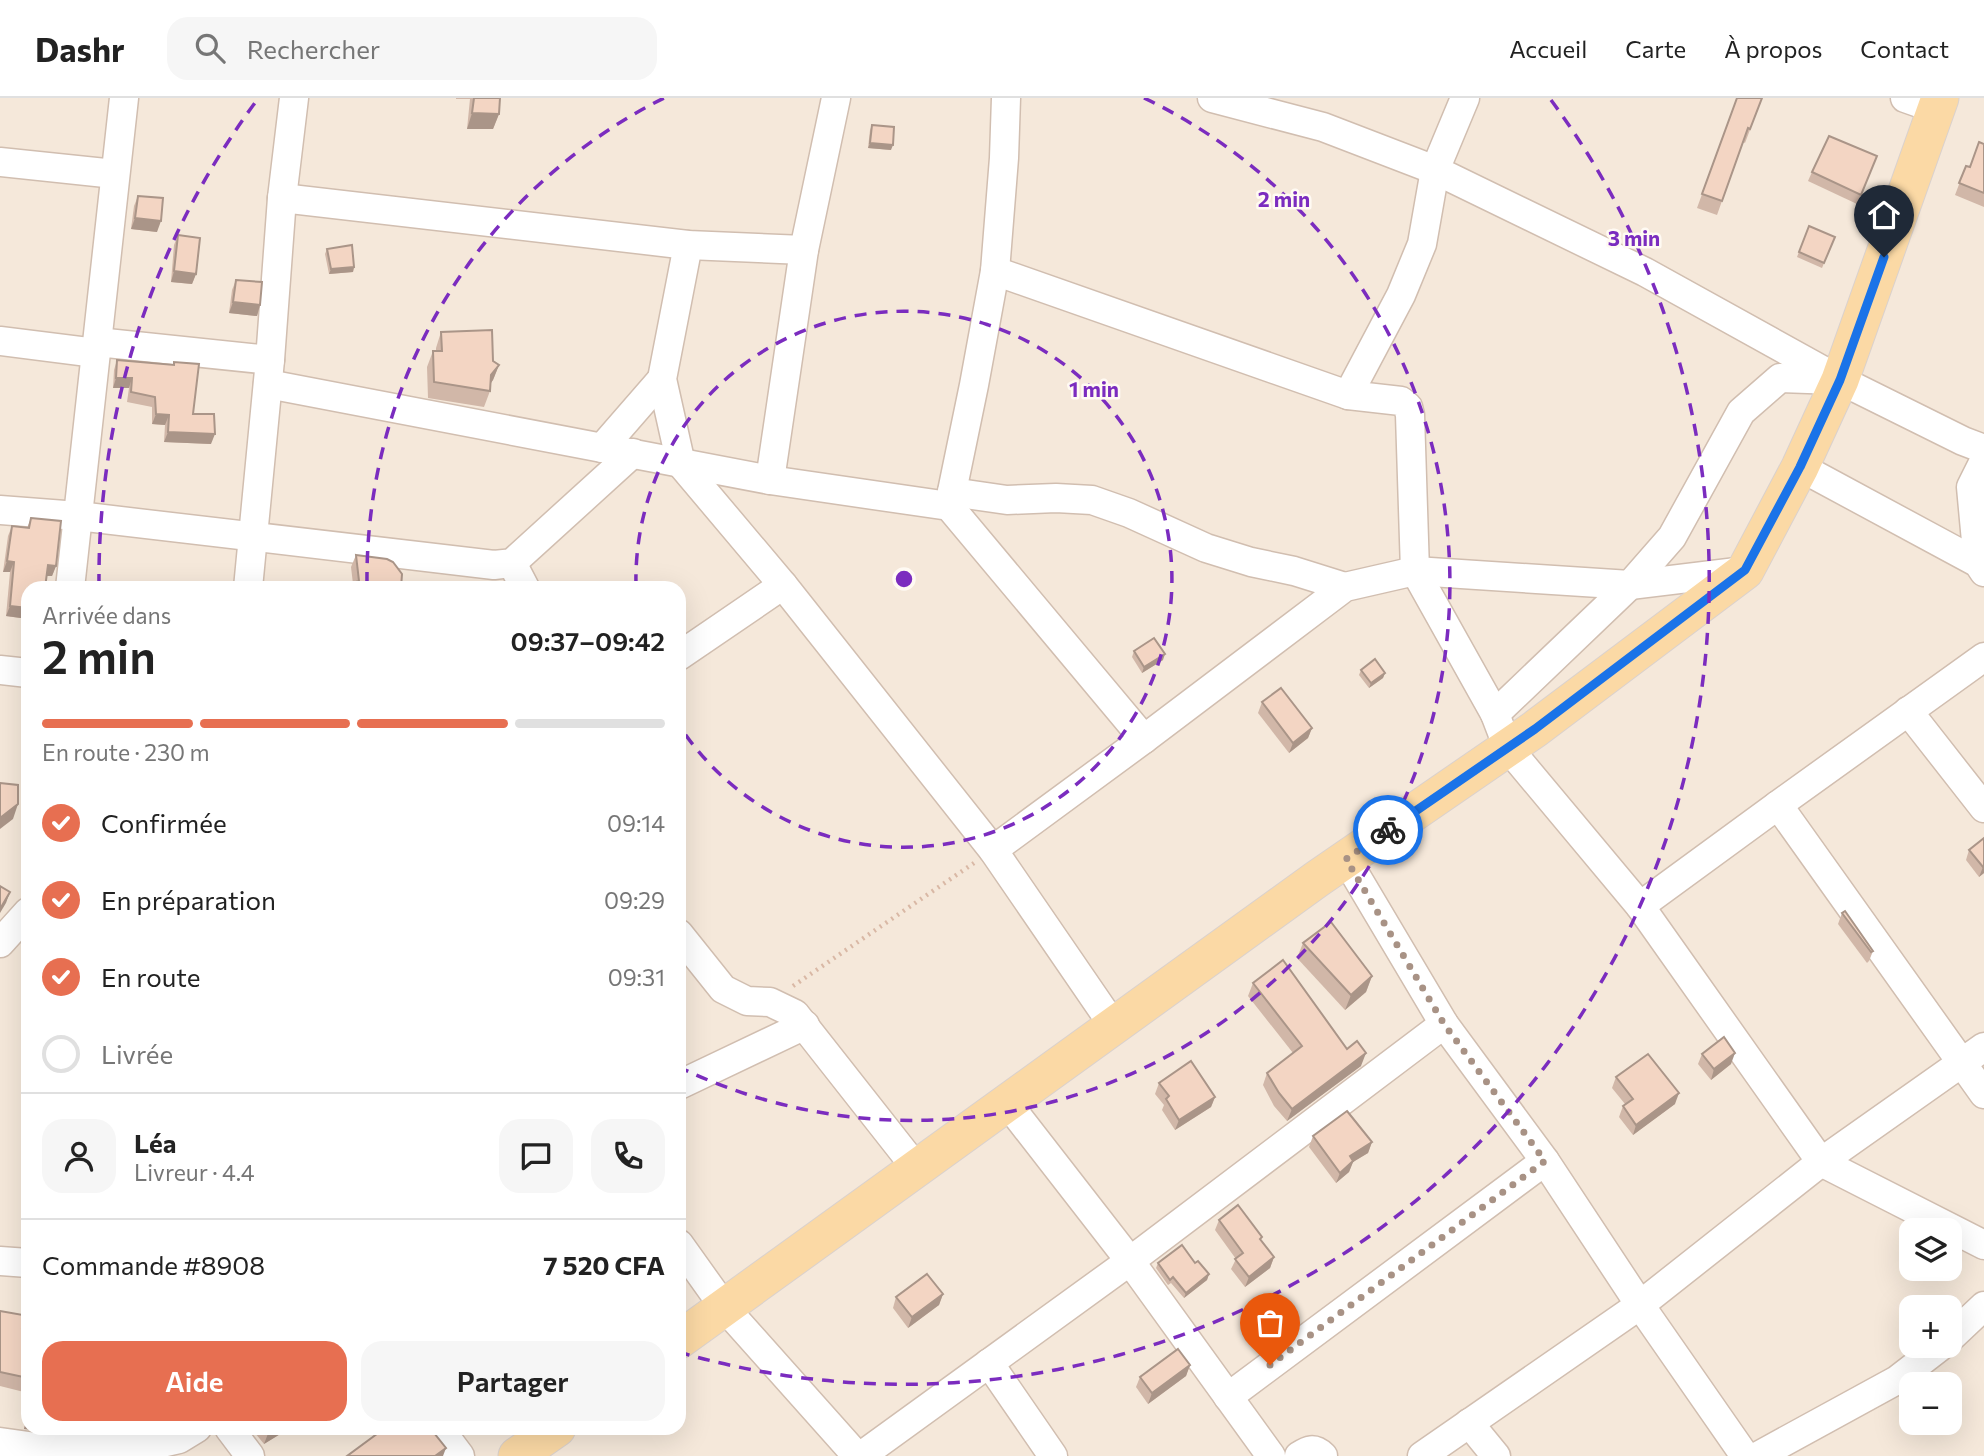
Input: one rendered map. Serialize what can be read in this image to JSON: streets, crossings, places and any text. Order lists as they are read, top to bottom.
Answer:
{
  "page": {
    "header": "Dashr",
    "search": "Rechercher",
    "nav": [
      "Accueil",
      "Carte",
      "À propos",
      "Contact"
    ],
    "heading": ["2 min", "Arrivée dans", "09:37–09:42"],
    "panel": [
      "Léa",
      "Livreur · 4.4",
      "Commande #8908",
      "7 520 CFA"
    ],
    "bar": "En route · 230 m",
    "list": [
      ["Confirmée", "09:14"],
      ["En préparation", "09:29"],
      ["En route", "09:31"],
      "Livrée"
    ],
    "map_buttons": ["+", "−"],
    "buttons": ["Aide", "Partager"]
  },
  "rings": ["2 min", "3 min", "1 min"]
}
